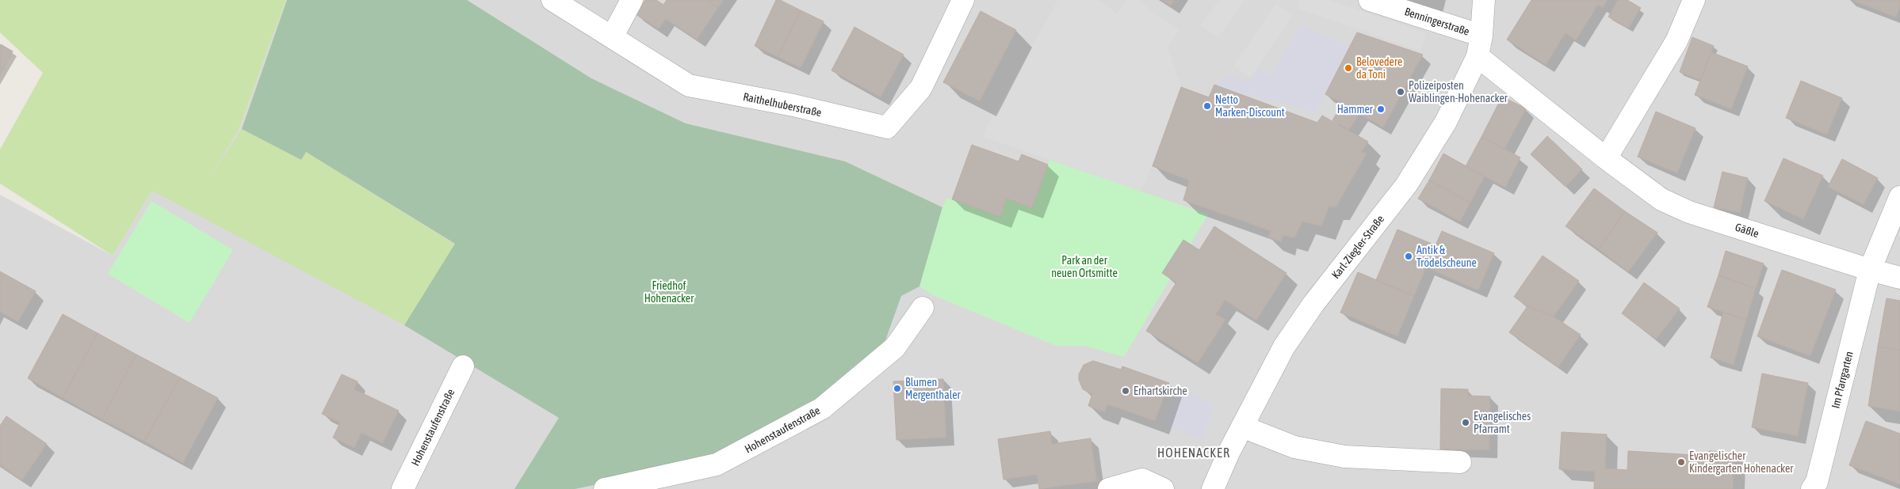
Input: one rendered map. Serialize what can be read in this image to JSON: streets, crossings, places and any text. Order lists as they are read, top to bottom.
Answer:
{
  "streets": {
    "street": [
      "Benningerstraße",
      "Raithelhuberstraße",
      "Gäßle",
      "Karl-Ziegler-Straße",
      "Im Pfarrgarten",
      "Hohenstaufenstraße"
    ]
  },
  "crossings": [
    ["Benningerstraße", "Gäßle"],
    ["Benningerstraße", "Karl-Ziegler-Straße"],
    ["Gäßle", "Karl-Ziegler-Straße"],
    ["Gäßle", "Im Pfarrgarten"]
  ],
  "districts": ["HOHENACKER"],
  "parks": ["Park an der neuen Ortsmitte", "Friedhof Hohenacker"],
  "places": [
    "Belovedere da Toni",
    "Polizeiposten Waiblingen-Hohenacker",
    "Netto Marken-Discount",
    "Hammer",
    "Antik & Trödelscheune",
    "Blumen Mergenthaler",
    "Erhartskirche",
    "Evangelisches Pfarramt",
    "Evangelischer Kindergarten Hohenacker"
  ]
}
